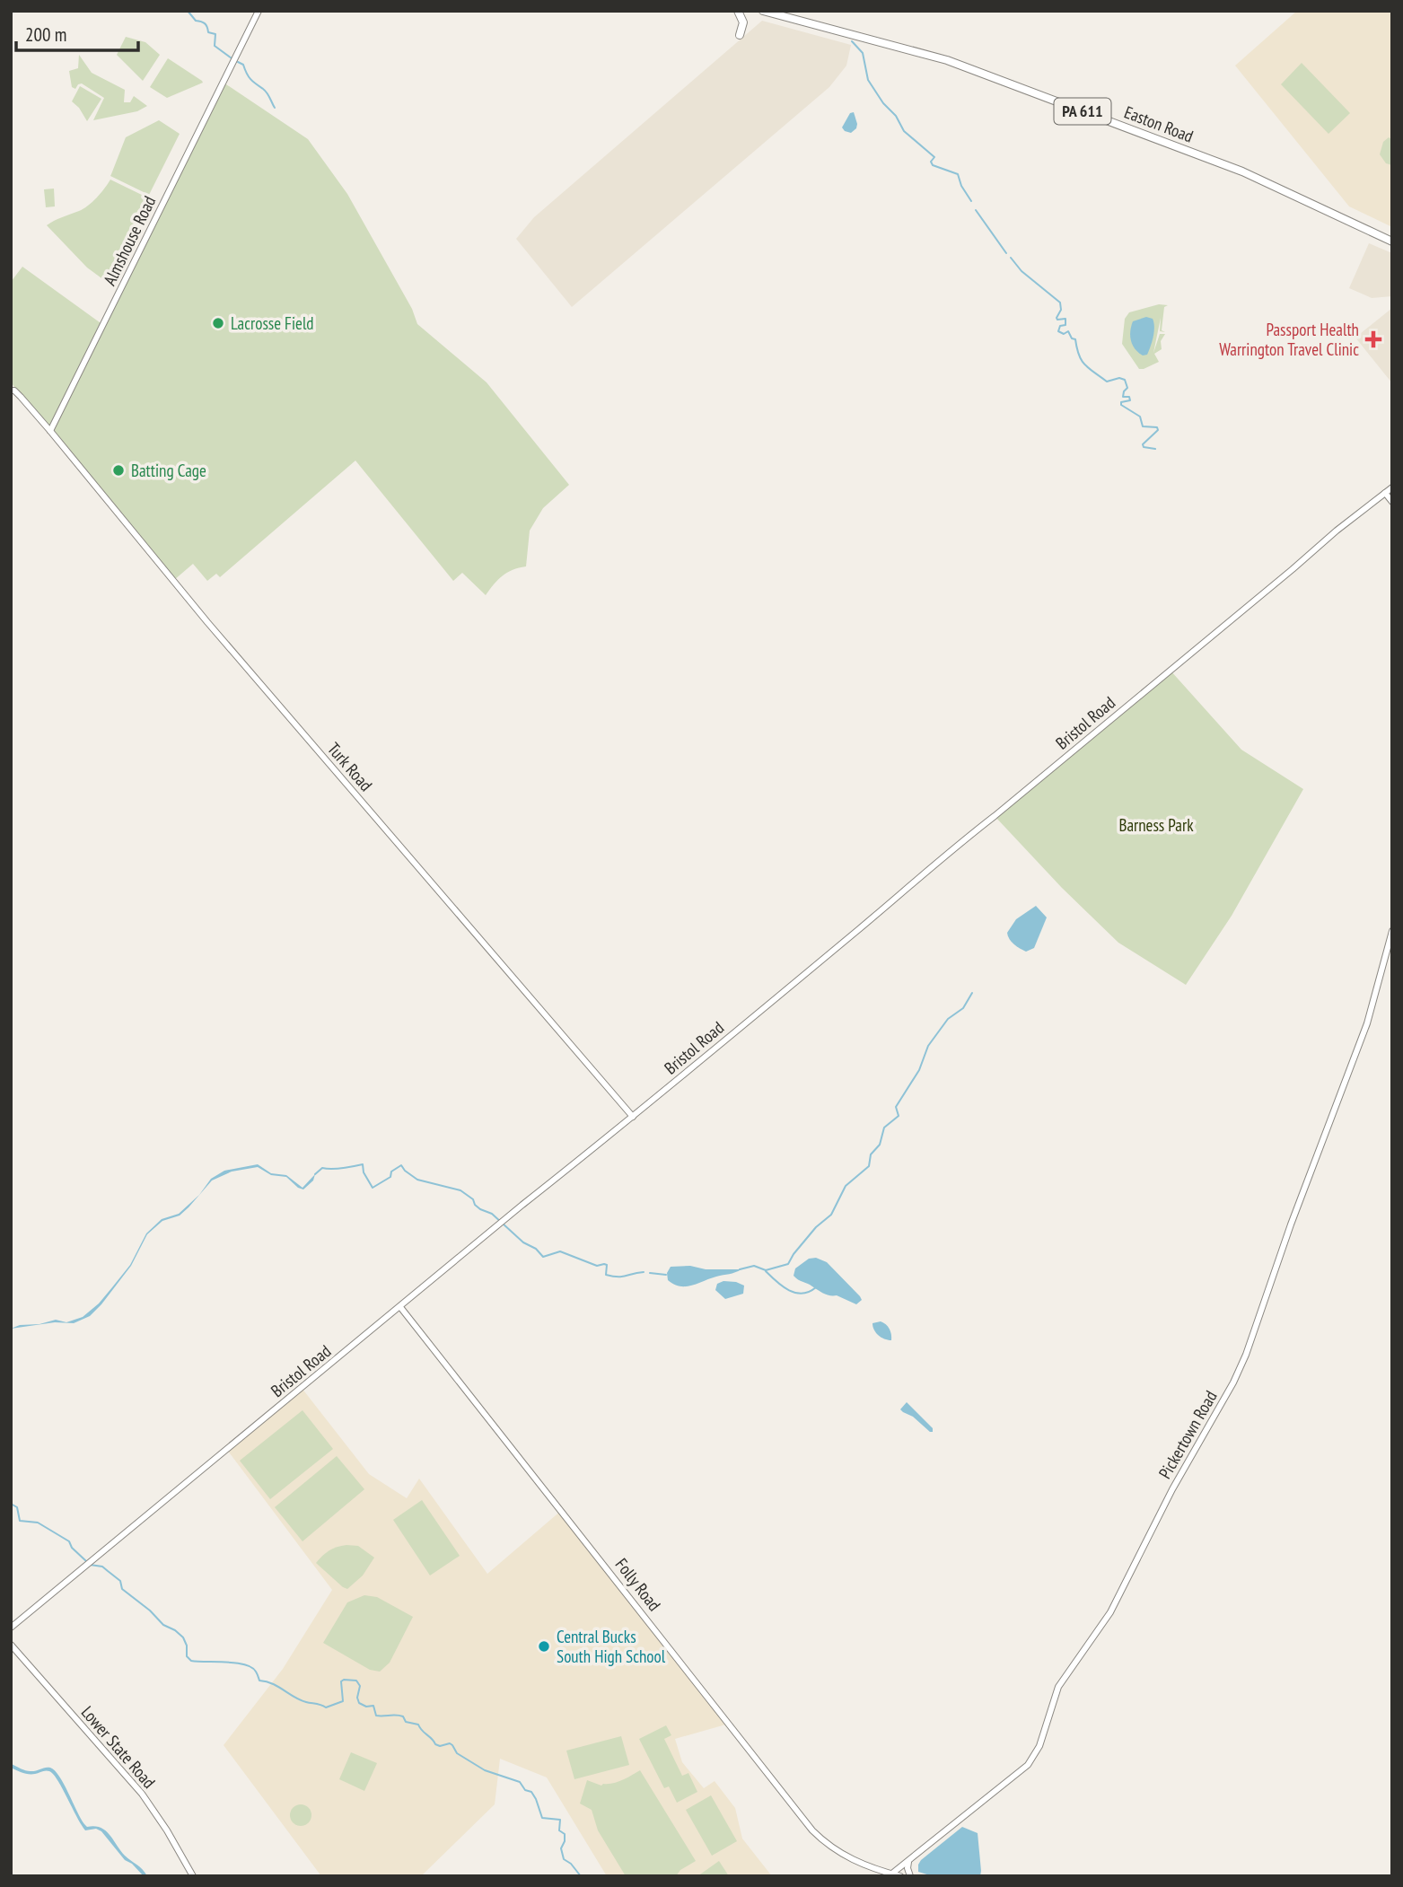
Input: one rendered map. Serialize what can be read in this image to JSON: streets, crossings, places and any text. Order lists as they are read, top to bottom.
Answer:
{
  "streets": {
    "highway": ["PA 611", "Easton Road"],
    "street": [
      "Almshouse Road",
      "Bristol Road",
      "Turk Road",
      "Pickertown Road",
      "Folly Road",
      "Lower State Road"
    ]
  },
  "crossings": [
    ["Almshouse Road", "Turk Road"],
    ["Bristol Road", "Turk Road"],
    ["Bristol Road", "Folly Road"],
    ["Pickertown Road", "Folly Road"]
  ],
  "parks": ["Barness Park"],
  "places": {
    "other": ["Lacrosse Field", "Batting Cage", "Central Bucks South High School"],
    "health": ["Passport Health Warrington Travel Clinic"]
  },
  "scale_bar": "200 m"
}
